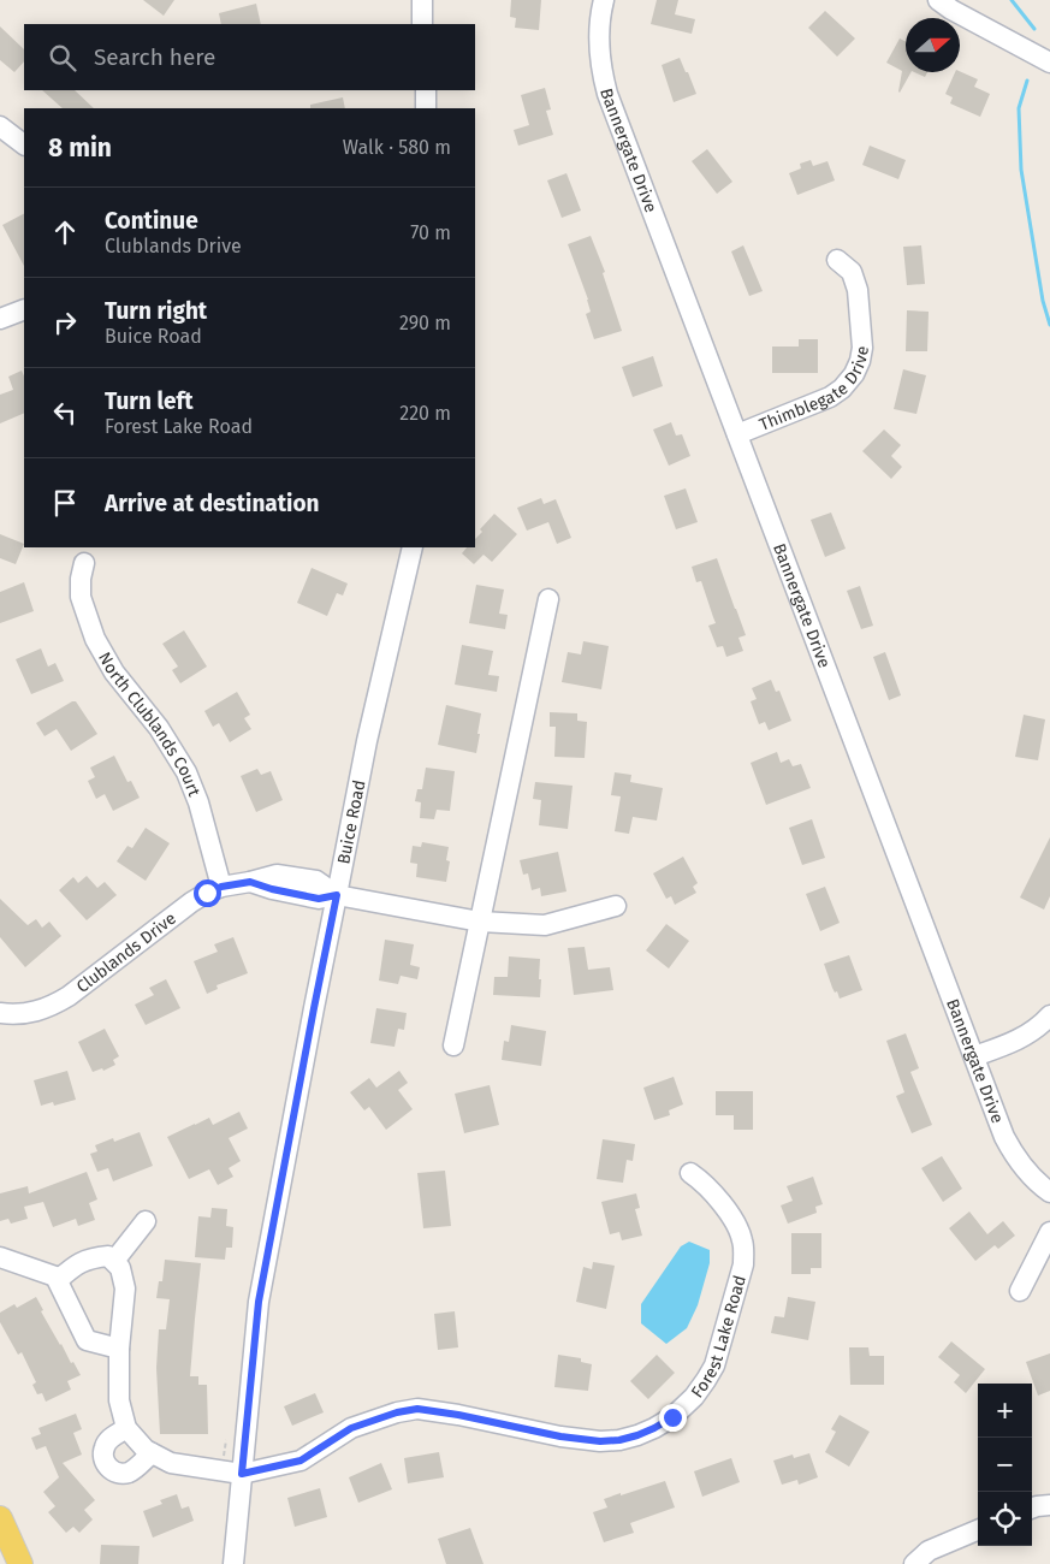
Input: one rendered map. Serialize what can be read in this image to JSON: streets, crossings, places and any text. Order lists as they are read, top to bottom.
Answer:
{
  "streets": {
    "street": [
      "Bannergate Drive",
      "Thimblegate Drive",
      "North Clublands Court",
      "Buice Road",
      "Clublands Drive",
      "Forest Lake Road"
    ]
  },
  "crossings": [
    ["Bannergate Drive", "Thimblegate Drive"],
    ["North Clublands Court", "Clublands Drive"],
    ["Buice Road", "Clublands Drive"],
    ["Buice Road", "Forest Lake Road"]
  ],
  "north": "right",
  "page": {
    "search": "Search here",
    "heading": ["8 min", "Walk · 580 m"],
    "list": [
      ["Continue", "Clublands Drive", "70 m"],
      ["Turn right", "Buice Road", "290 m"],
      ["Turn left", "Forest Lake Road", "220 m"],
      "Arrive at destination"
    ],
    "map_buttons": ["+", "−"]
  }
}
